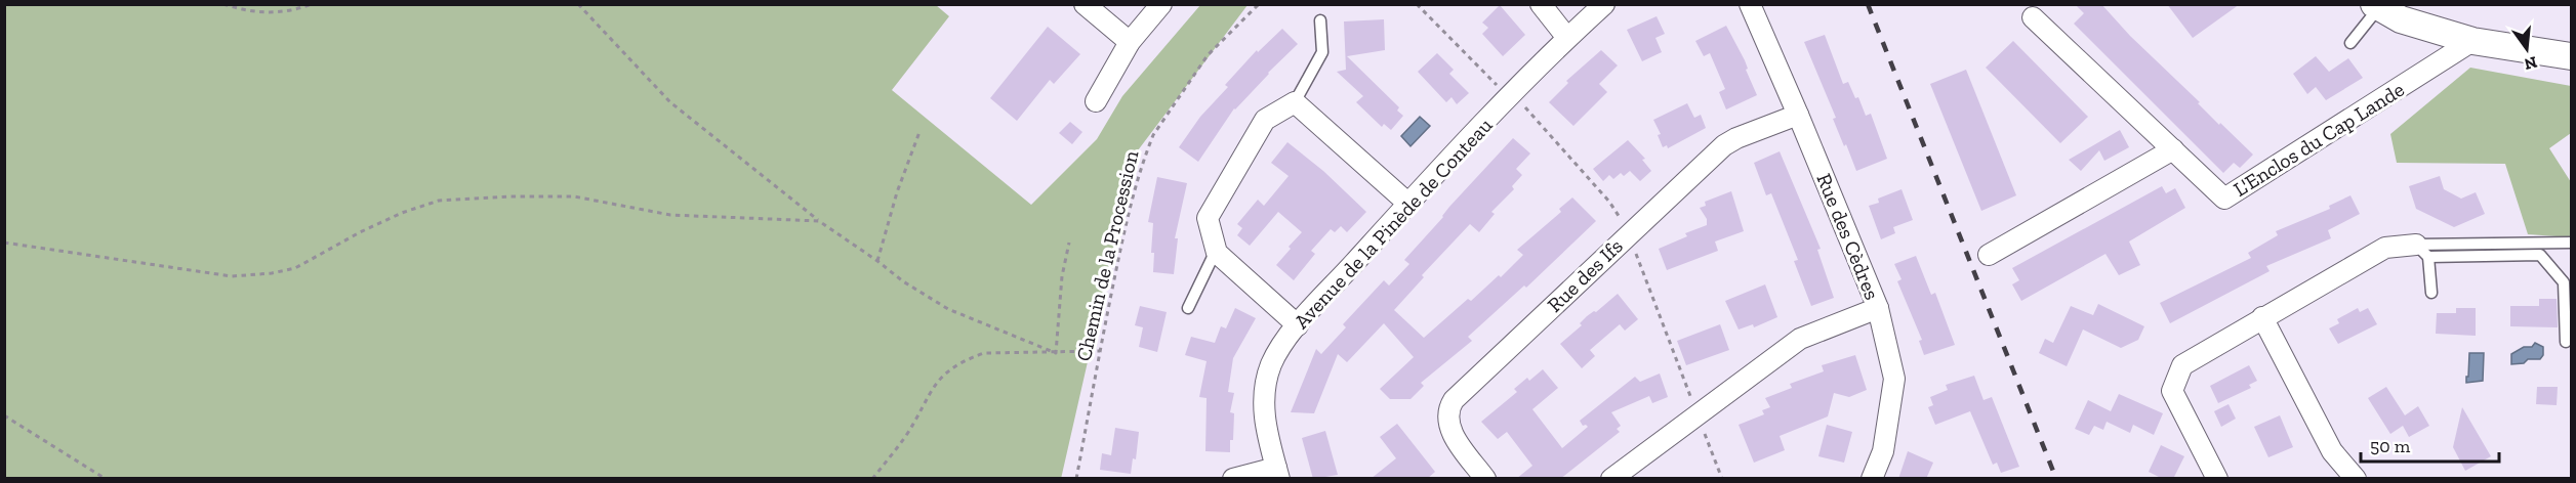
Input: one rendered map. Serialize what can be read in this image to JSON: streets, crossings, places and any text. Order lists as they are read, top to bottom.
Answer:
{
  "streets": {
    "street": [
      "L'Enclos du Cap Lande",
      "Avenue de la Pinède de Conteau",
      "Rue des Cèdres",
      "Rue des Ifs"
    ],
    "path": ["Chemin de la Procession"]
  },
  "crossings": [
    ["Rue des Cèdres", "Rue des Ifs"]
  ],
  "scale_bar": "50 m",
  "north": "bottom"
}
